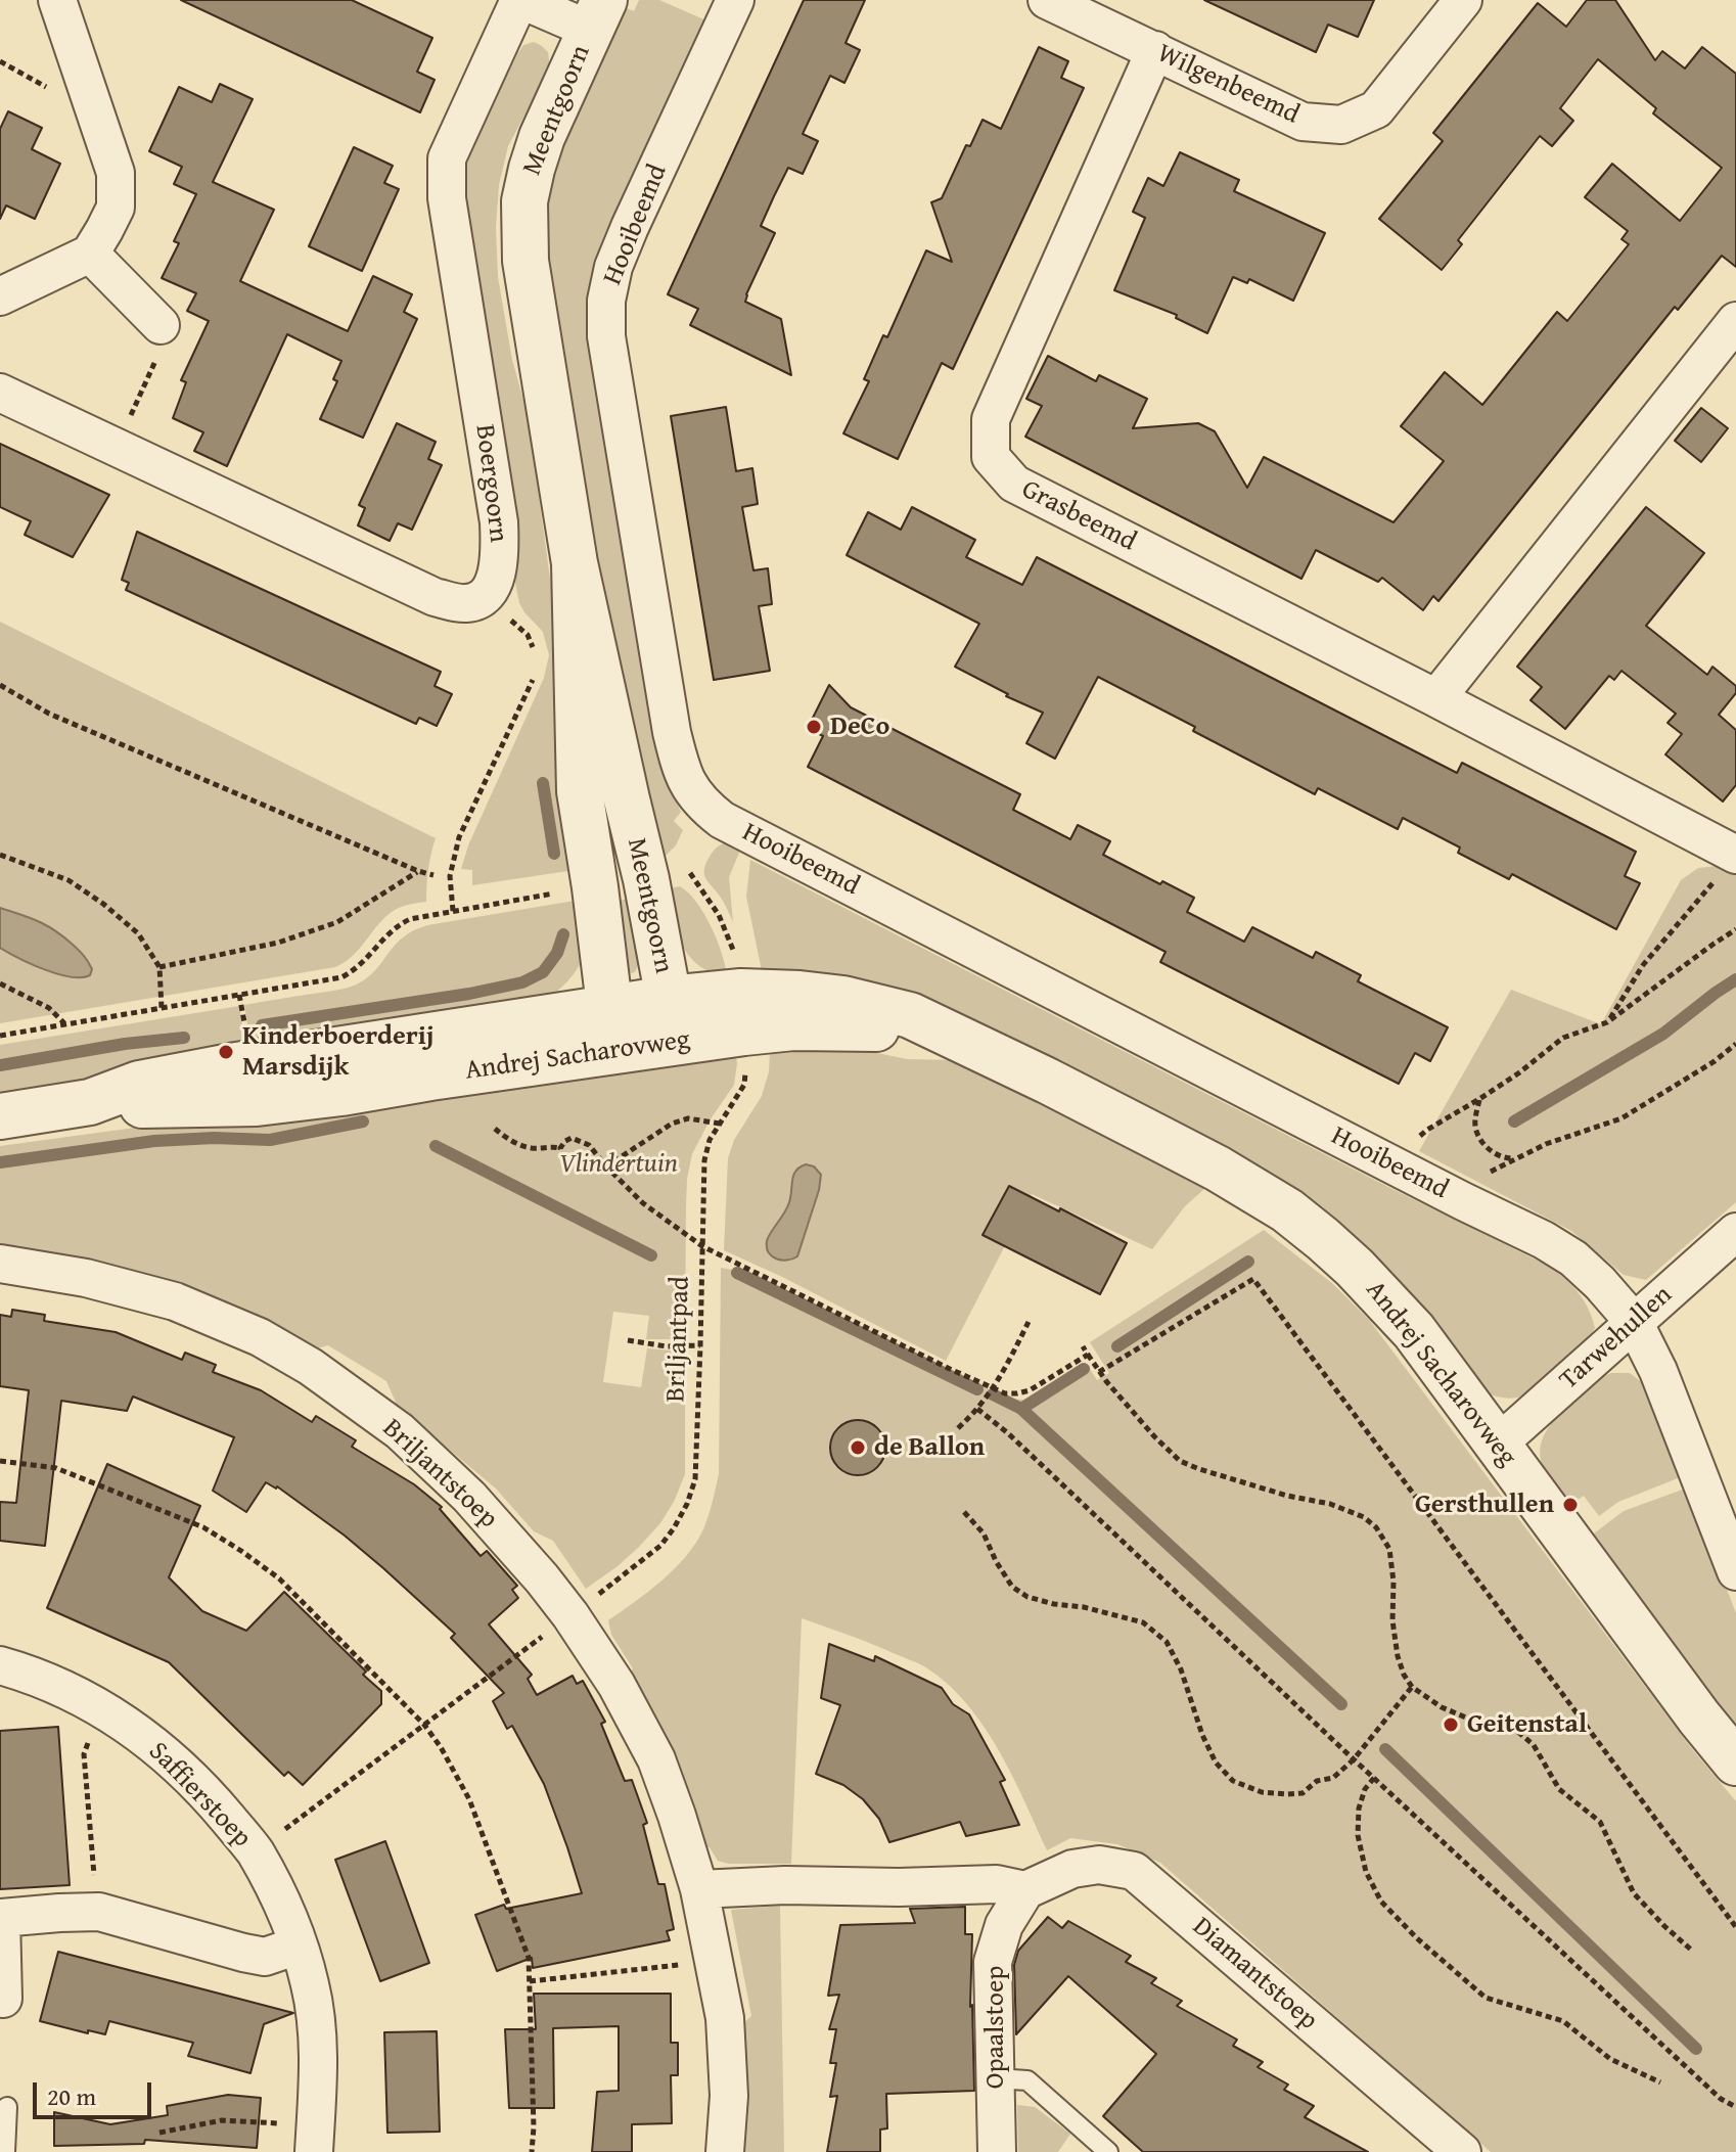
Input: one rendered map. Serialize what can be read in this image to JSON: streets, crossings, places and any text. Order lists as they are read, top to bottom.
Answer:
{
  "streets": {
    "street": [
      "Wilgenbeemd",
      "Meentgoorn",
      "Hooibeemd",
      "Boergoorn",
      "Grasbeemd",
      "Andrej Sacharovweg",
      "Tarwehullen",
      "Briljantstoep",
      "Saffierstoep",
      "Diamantstoep",
      "Opaalstoep"
    ],
    "path": ["Briljantpad"]
  },
  "crossings": [
    ["Wilgenbeemd", "Grasbeemd"],
    ["Meentgoorn", "Andrej Sacharovweg"],
    ["Hooibeemd", "Tarwehullen"],
    ["Andrej Sacharovweg", "Tarwehullen"],
    ["Andrej Sacharovweg", "Briljantpad"],
    ["Briljantpad", "Briljantstoep"],
    ["Briljantpad", "Saffierstoep"],
    ["Diamantstoep", "Opaalstoep"]
  ],
  "parks": ["Vlindertuin"],
  "places": [
    "DeCo",
    "Kinderboerderij Marsdijk",
    "de Ballon",
    "Gersthullen",
    "Geitenstal"
  ],
  "scale_bar": "20 m"
}
